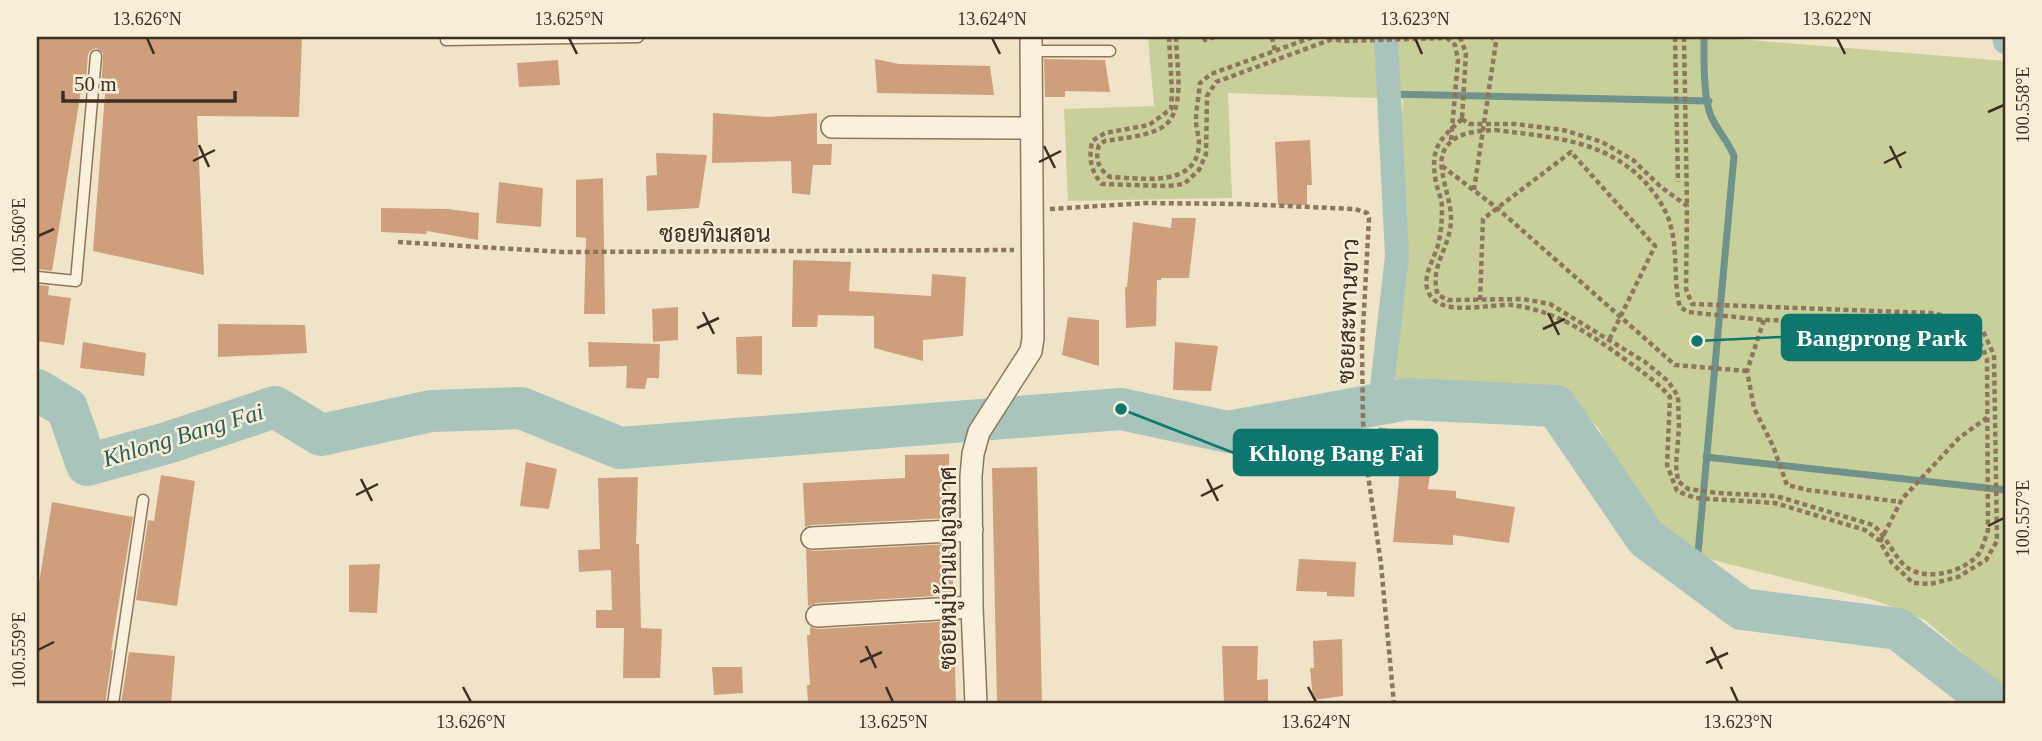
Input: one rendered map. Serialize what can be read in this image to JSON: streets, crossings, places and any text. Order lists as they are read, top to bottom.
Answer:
{
  "streets": {
    "street": ["ซอยหมู่บ้านเบญจมาศ"],
    "path": ["ซอยทิมสอน", "ซอยสะพานขาว"]
  },
  "crossings": [
    ["ซอยทิมสอน", "ซอยหมู่บ้านเบญจมาศ"]
  ],
  "water": ["Khlong Bang Fai"],
  "places": ["Bangprong Park", "Khlong Bang Fai"],
  "scale_bar": "50 m",
  "coordinates": [
    "13.626°N",
    "13.625°N",
    "13.624°N",
    "13.623°N",
    "13.622°N",
    "100.558°E",
    "100.560°E",
    "100.557°E",
    "100.559°E"
  ]
}
